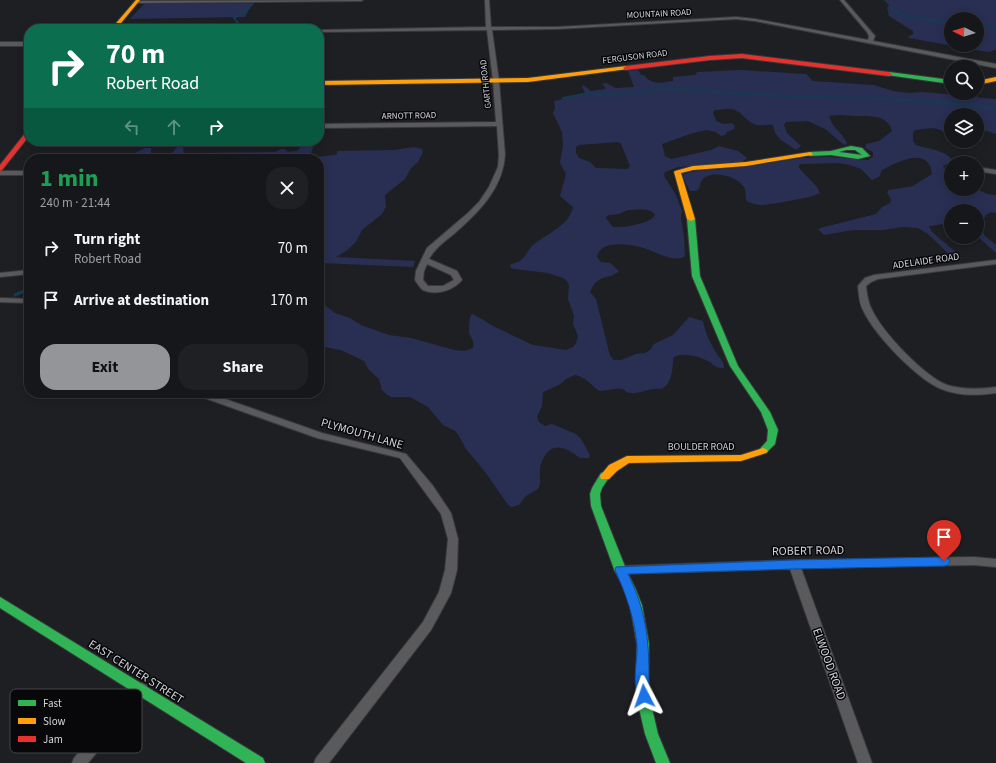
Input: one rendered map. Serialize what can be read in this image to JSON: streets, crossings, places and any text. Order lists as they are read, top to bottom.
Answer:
{
  "streets": {
    "street": [
      "MOUNTAIN ROAD",
      "FERGUSON ROAD",
      "GARTH ROAD",
      "ARNOTT ROAD",
      "ADELAIDE ROAD",
      "PLYMOUTH LANE",
      "BOULDER ROAD",
      "ROBERT ROAD",
      "ELWOOD ROAD",
      "EAST CENTER STREET"
    ]
  },
  "crossings": [
    ["MOUNTAIN ROAD", "GARTH ROAD"],
    ["FERGUSON ROAD", "GARTH ROAD"],
    ["GARTH ROAD", "ARNOTT ROAD"],
    ["BOULDER ROAD", "ROBERT ROAD"],
    ["ROBERT ROAD", "ELWOOD ROAD"]
  ],
  "legend": ["Fast", "Slow", "Jam"],
  "north": "left",
  "page": {
    "map_buttons": ["+", "−"],
    "turn": ["70 m", "Robert Road"],
    "heading": ["1 min", "240 m · 21:44"],
    "list": [
      {
        "name": "Turn right",
        "note": "Robert Road",
        "value": "70 m"
      },
      {
        "name": "Arrive at destination",
        "value": "170 m"
      }
    ],
    "buttons": ["Exit", "Share"]
  }
}
